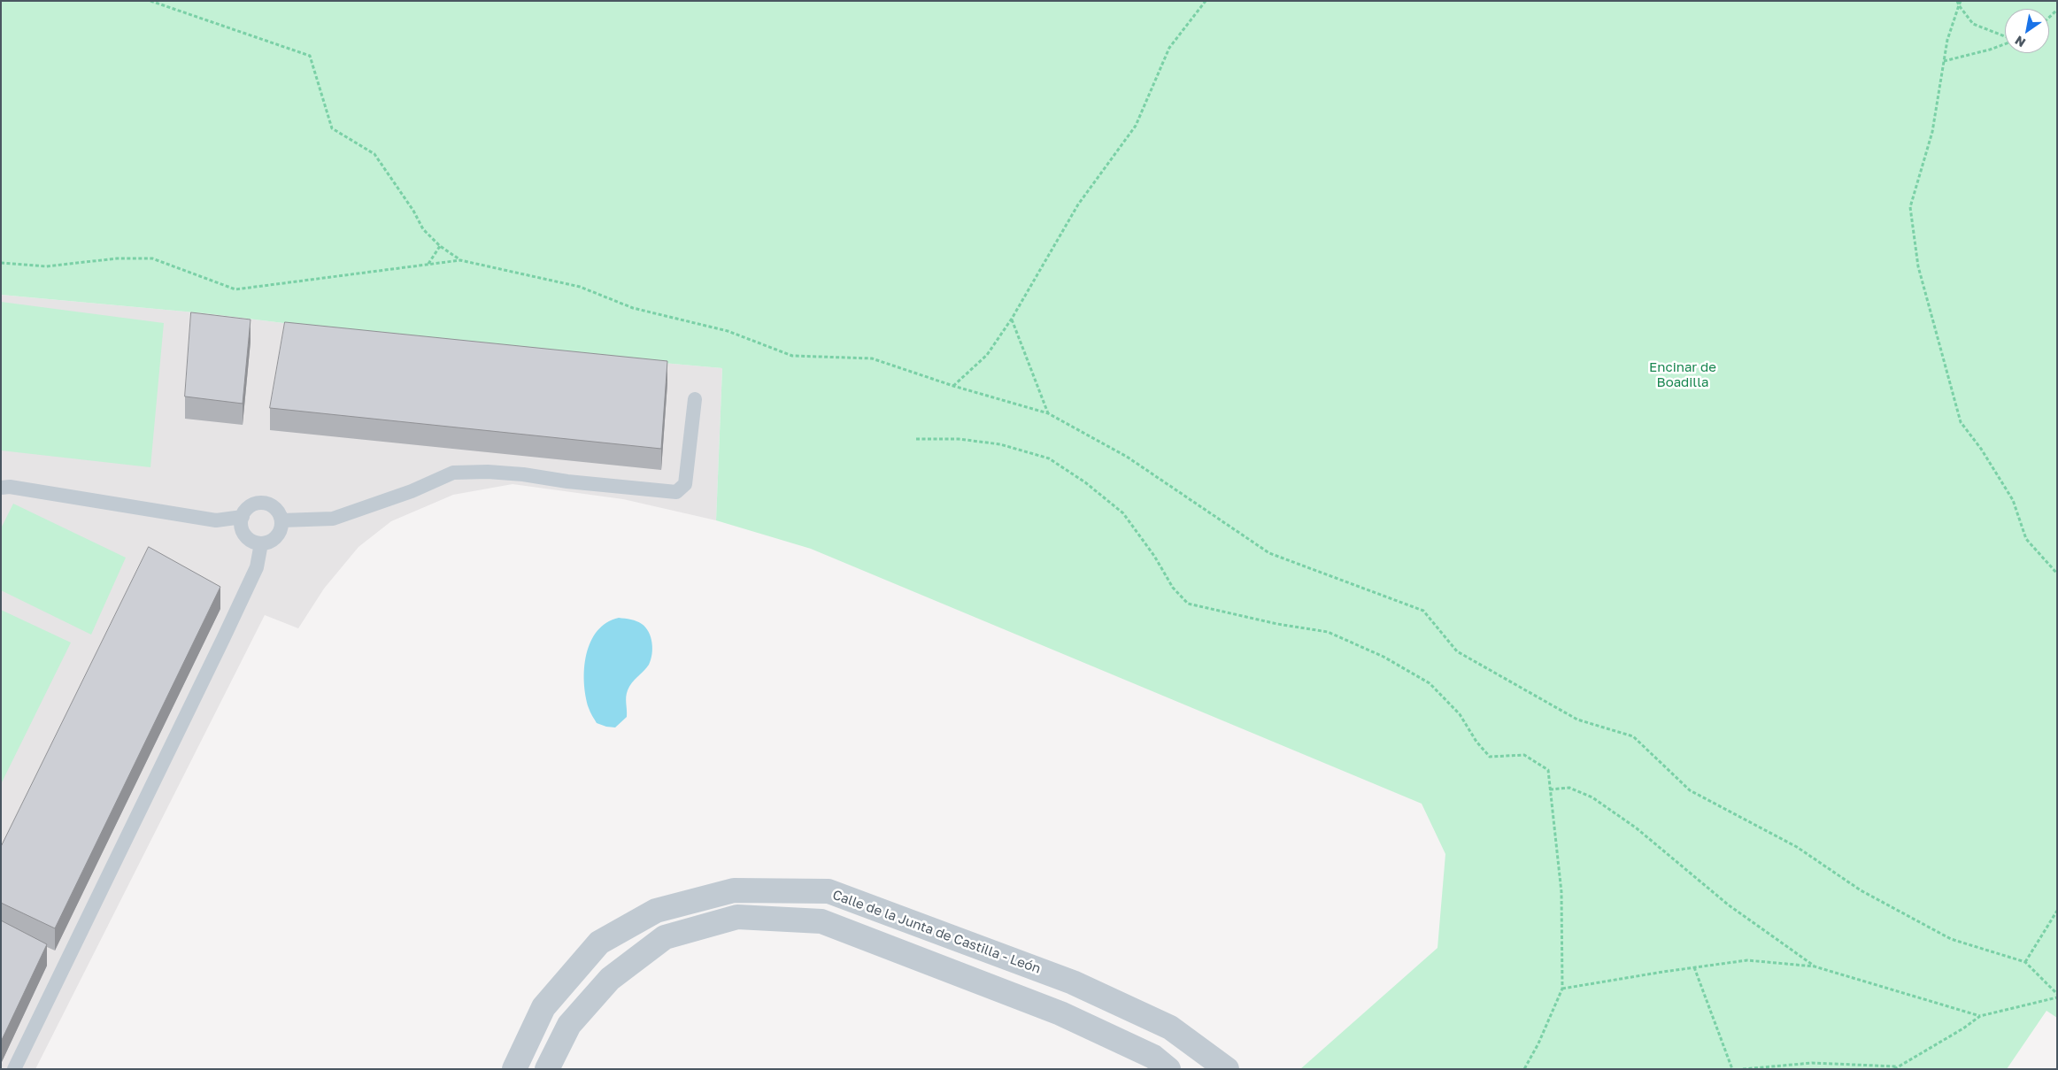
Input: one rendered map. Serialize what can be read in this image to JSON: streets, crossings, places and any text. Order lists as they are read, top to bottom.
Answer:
{
  "streets": {
    "street": ["Calle de la Junta de Castilla - León"]
  },
  "parks": ["Encinar de Boadilla"],
  "north": "bottom left"
}
